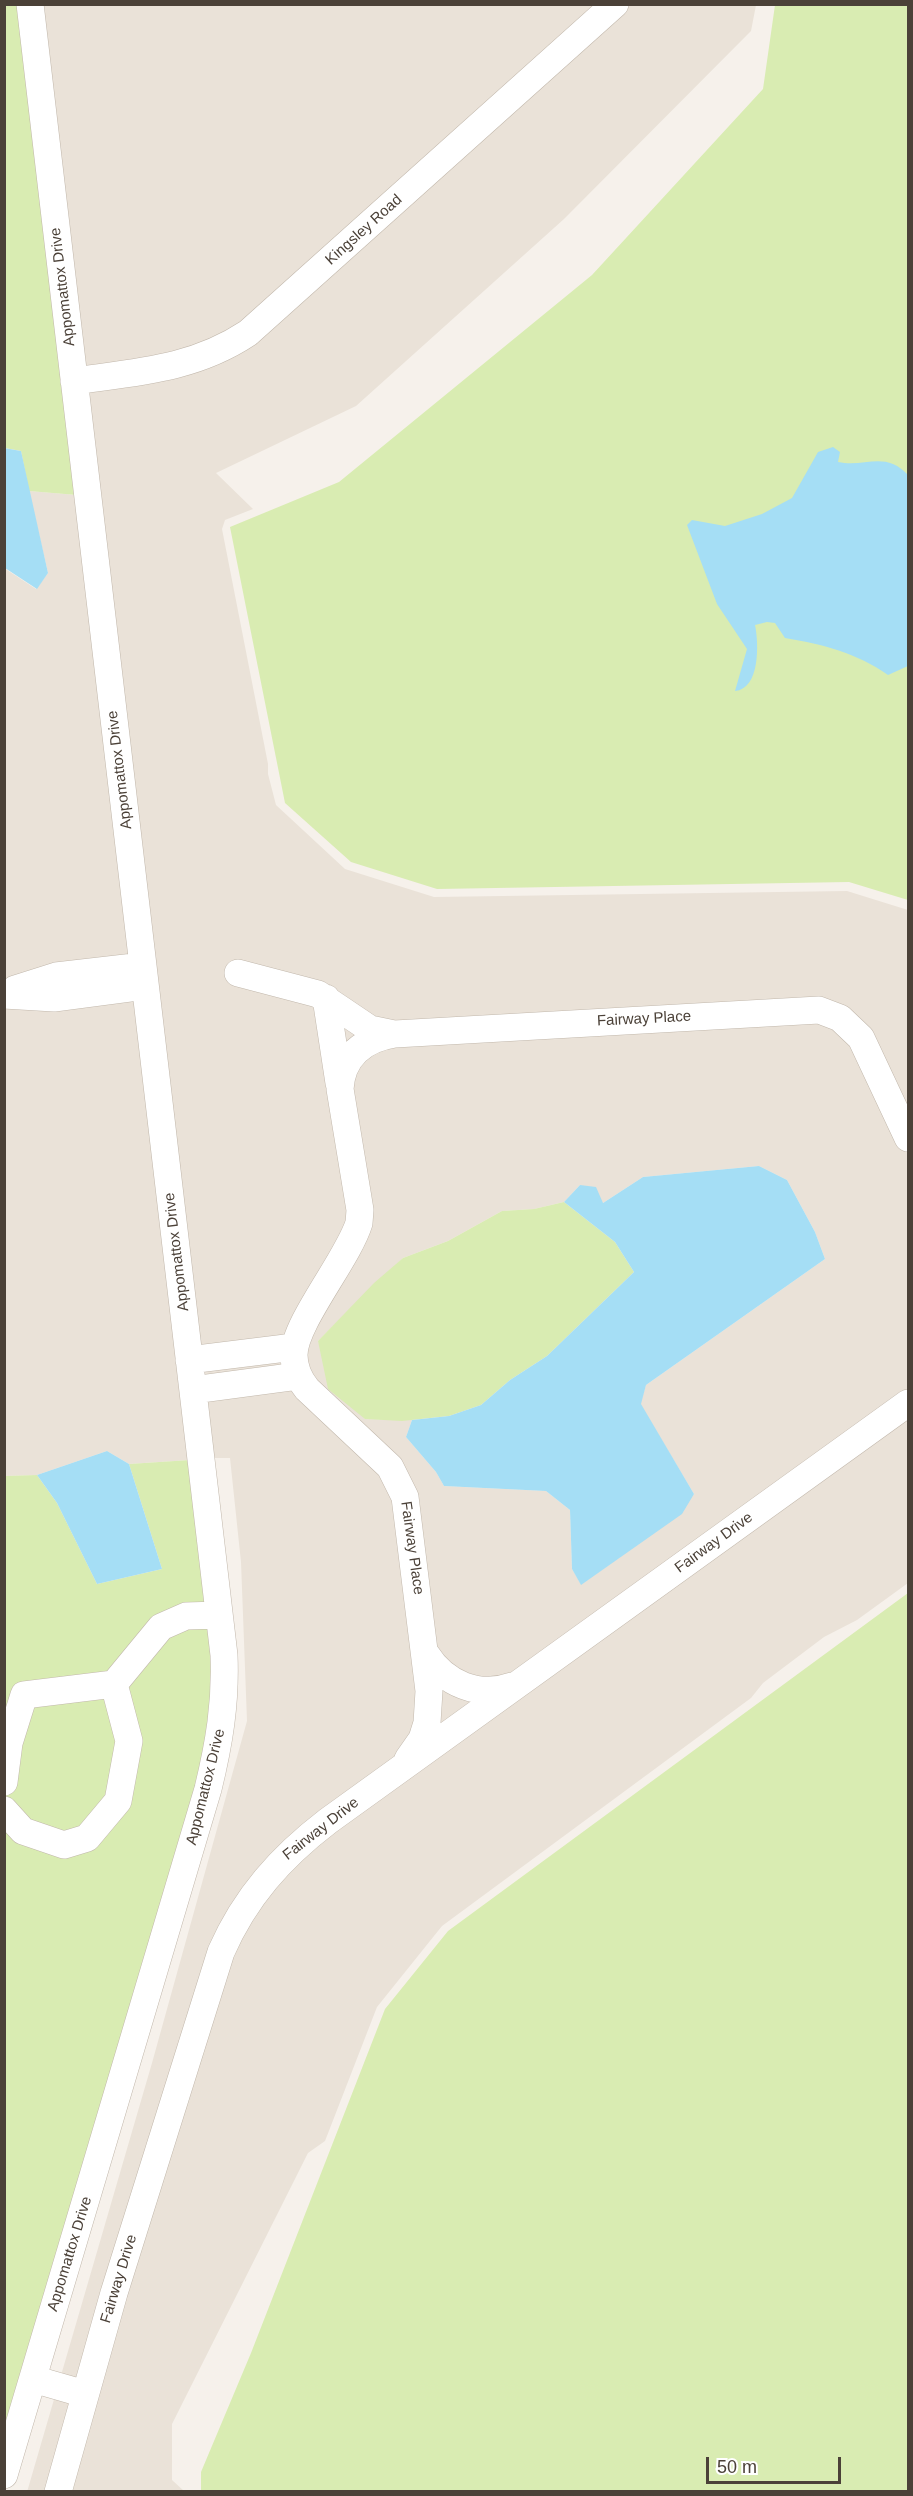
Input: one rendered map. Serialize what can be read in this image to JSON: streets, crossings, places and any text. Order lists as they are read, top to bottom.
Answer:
{
  "streets": {
    "street": [
      "Kingsley Road",
      "Appomattox Drive",
      "Fairway Place",
      "Fairway Drive"
    ]
  },
  "crossings": [
    ["Kingsley Road", "Appomattox Drive"],
    ["Fairway Place", "Fairway Drive"]
  ],
  "scale_bar": "50 m"
}
